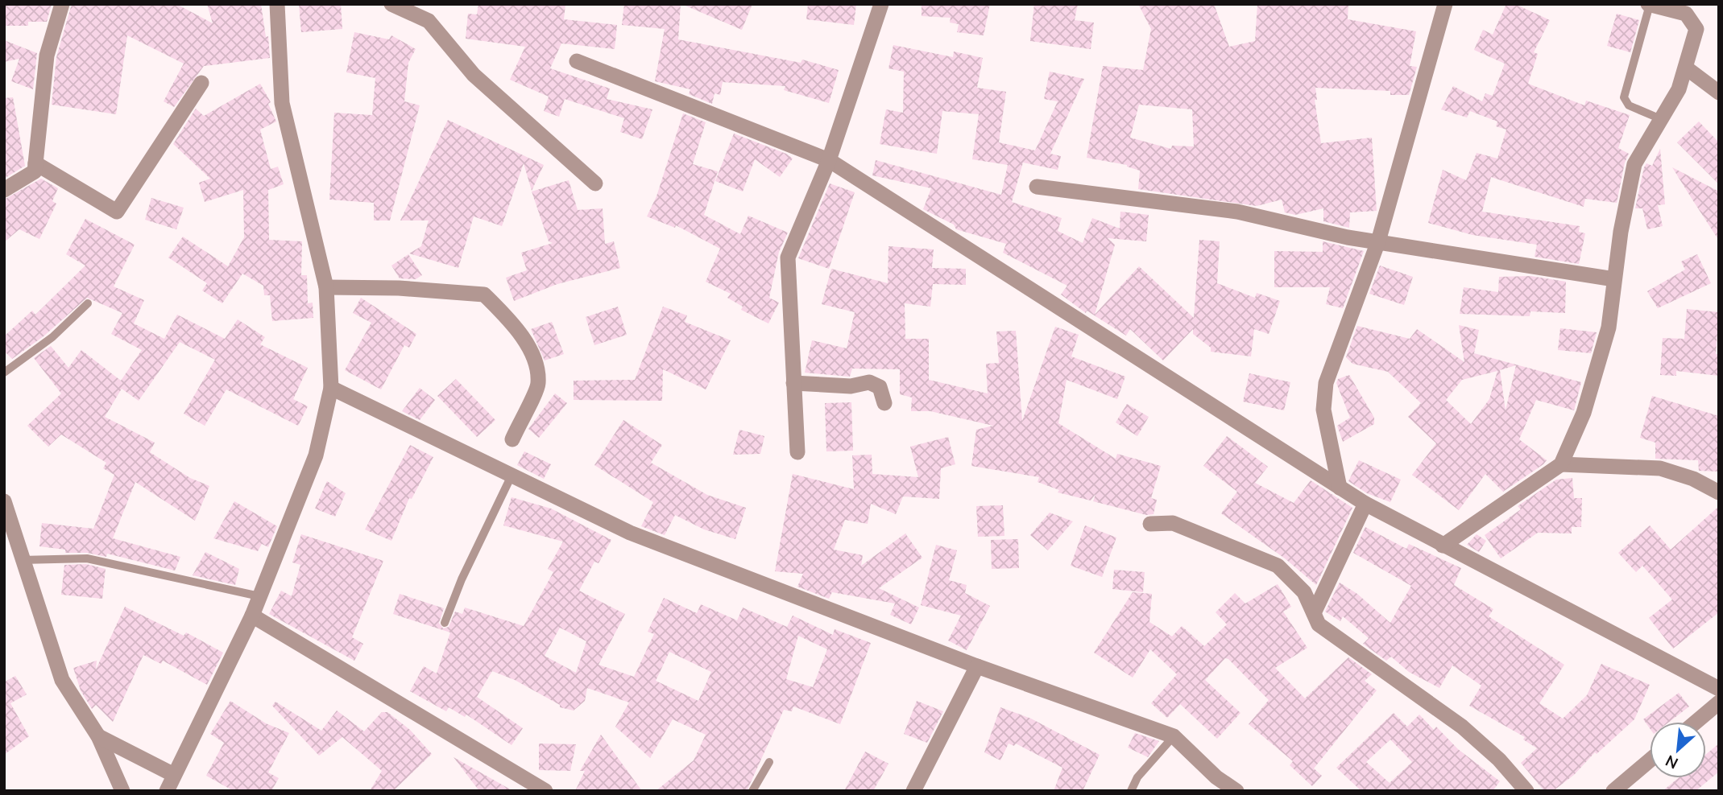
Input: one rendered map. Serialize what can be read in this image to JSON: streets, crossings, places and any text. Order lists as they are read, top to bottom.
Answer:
{
  "north": "bottom left"
}
